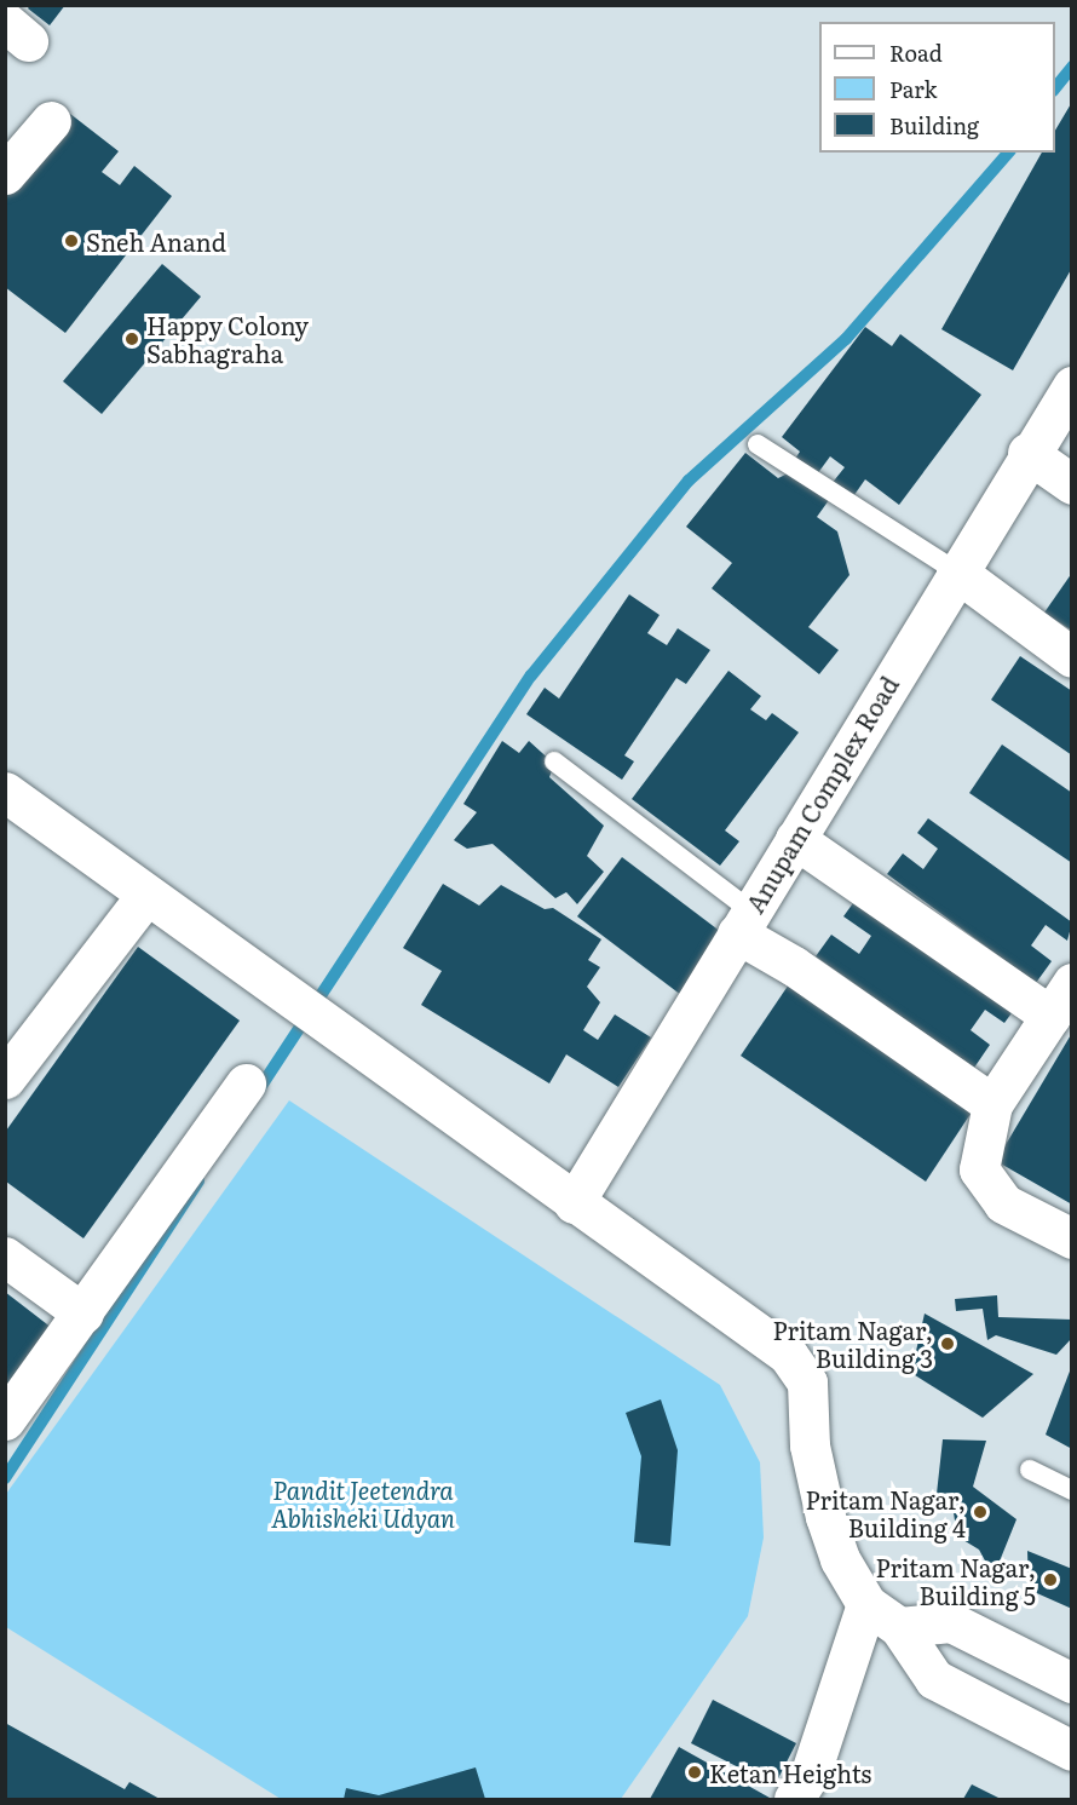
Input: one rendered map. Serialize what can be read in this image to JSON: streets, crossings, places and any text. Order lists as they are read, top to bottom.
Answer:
{
  "streets": {
    "street": ["Anupam Complex Road"]
  },
  "parks": ["Pandit Jeetendra Abhisheki Udyan"],
  "places": [
    "Sneh Anand",
    "Happy Colony Sabhagraha",
    "Pritam Nagar, Building 3",
    "Pritam Nagar, Building 4",
    "Pritam Nagar, Building 5",
    "Ketan Heights"
  ],
  "legend": ["Road", "Park", "Building"]
}
